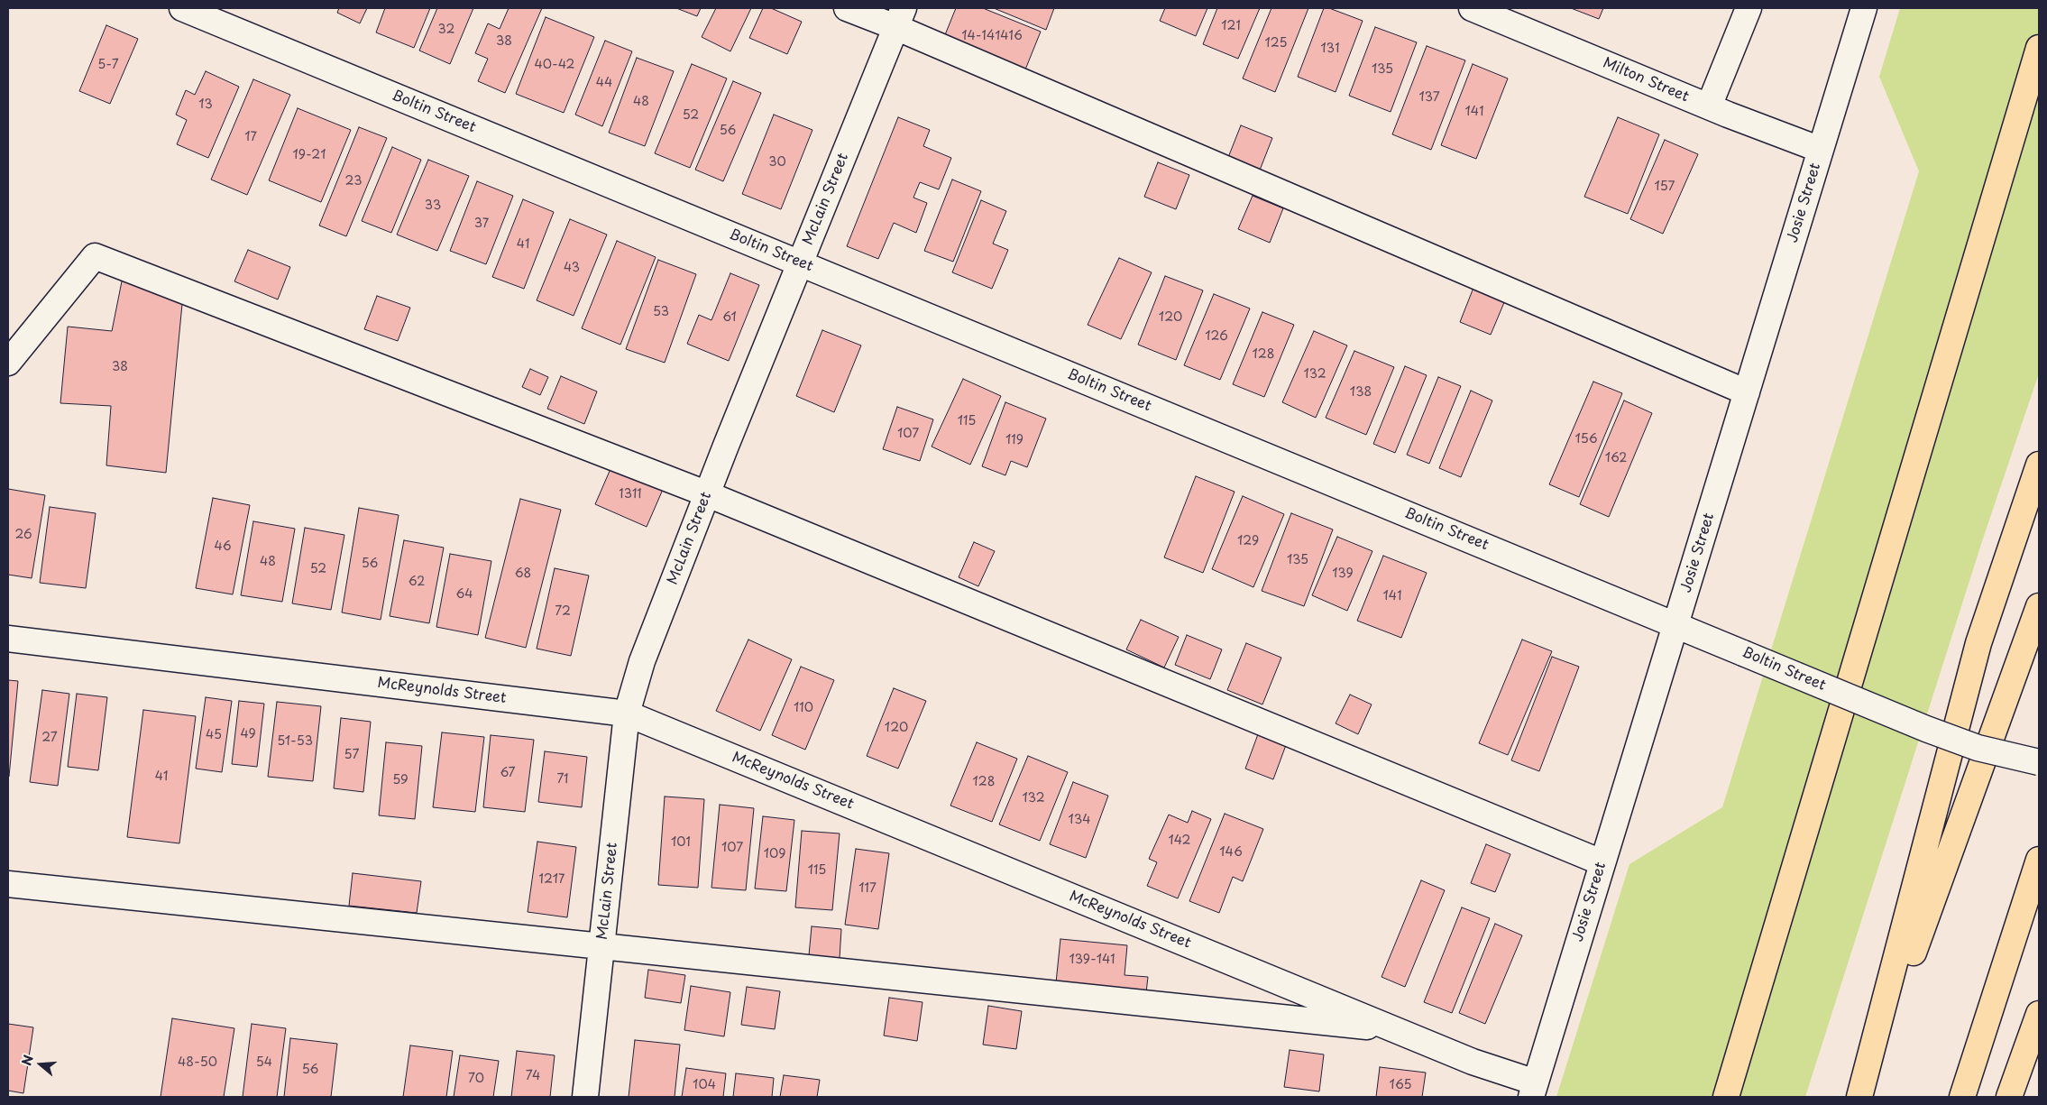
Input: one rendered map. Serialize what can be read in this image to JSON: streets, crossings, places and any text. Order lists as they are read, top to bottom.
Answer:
{
  "streets": {
    "street": [
      "Milton Street",
      "Boltin Street",
      "McLain Street",
      "Josie Street",
      "McReynolds Street"
    ]
  },
  "crossings": [
    ["Milton Street", "Josie Street"],
    ["Boltin Street", "McLain Street"],
    ["Boltin Street", "Josie Street"],
    ["McLain Street", "McReynolds Street"],
    ["Josie Street", "McReynolds Street"]
  ],
  "house_numbers": [
    "121",
    "32",
    "14-141416",
    "38",
    "125",
    "131",
    "5-7",
    "40-42",
    "135",
    "44",
    "137",
    "48",
    "13",
    "141",
    "52",
    "56",
    "17",
    "19-21",
    "30",
    "23",
    "157",
    "33",
    "37",
    "41",
    "43",
    "53",
    "61",
    "120",
    "126",
    "128",
    "38",
    "132",
    "138",
    "115",
    "107",
    "156",
    "119",
    "162",
    "1311",
    "26",
    "129",
    "46",
    "135",
    "48",
    "56",
    "52",
    "68",
    "139",
    "62",
    "64",
    "141",
    "72",
    "110",
    "120",
    "49",
    "45",
    "27",
    "51-53",
    "57",
    "67",
    "41",
    "71",
    "59",
    "128",
    "132",
    "134",
    "142",
    "101",
    "107",
    "146",
    "109",
    "115",
    "1217",
    "117",
    "139-141",
    "48-50",
    "54",
    "56",
    "74",
    "70",
    "104",
    "165"
  ],
  "north": "left"
}
